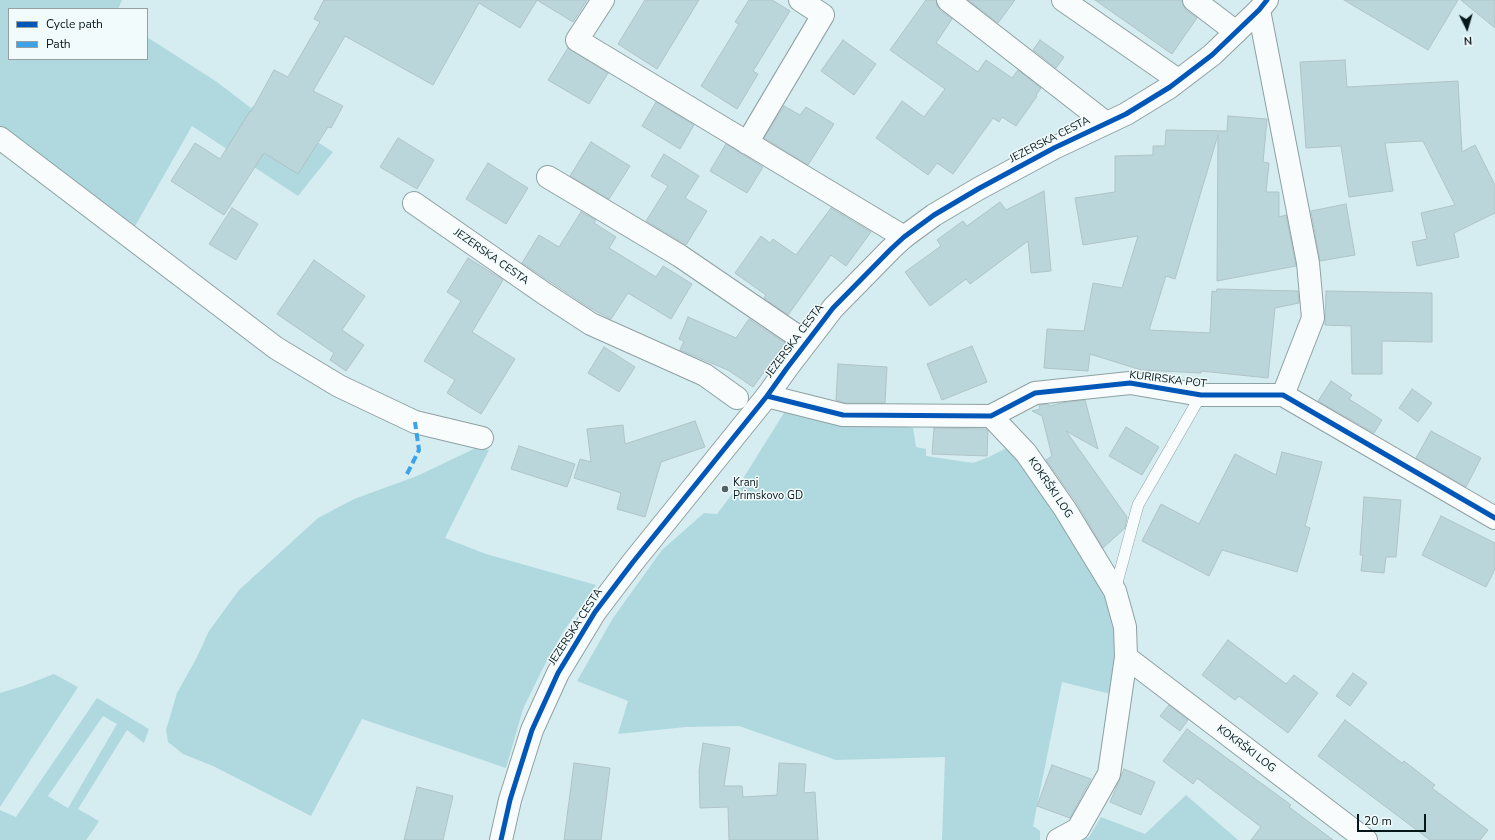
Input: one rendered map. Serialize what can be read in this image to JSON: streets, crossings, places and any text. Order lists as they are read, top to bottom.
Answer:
{
  "streets": {
    "street": ["JEZERSKA CESTA", "KURIRSKA POT", "KOKRŠKI LOG"]
  },
  "crossings": [
    ["JEZERSKA CESTA", "KURIRSKA POT"],
    ["KURIRSKA POT", "KOKRŠKI LOG"]
  ],
  "places": ["Kranj Primskovo GD"],
  "legend": ["Cycle path", "Path"],
  "scale_bar": "20 m",
  "north": "bottom"
}
